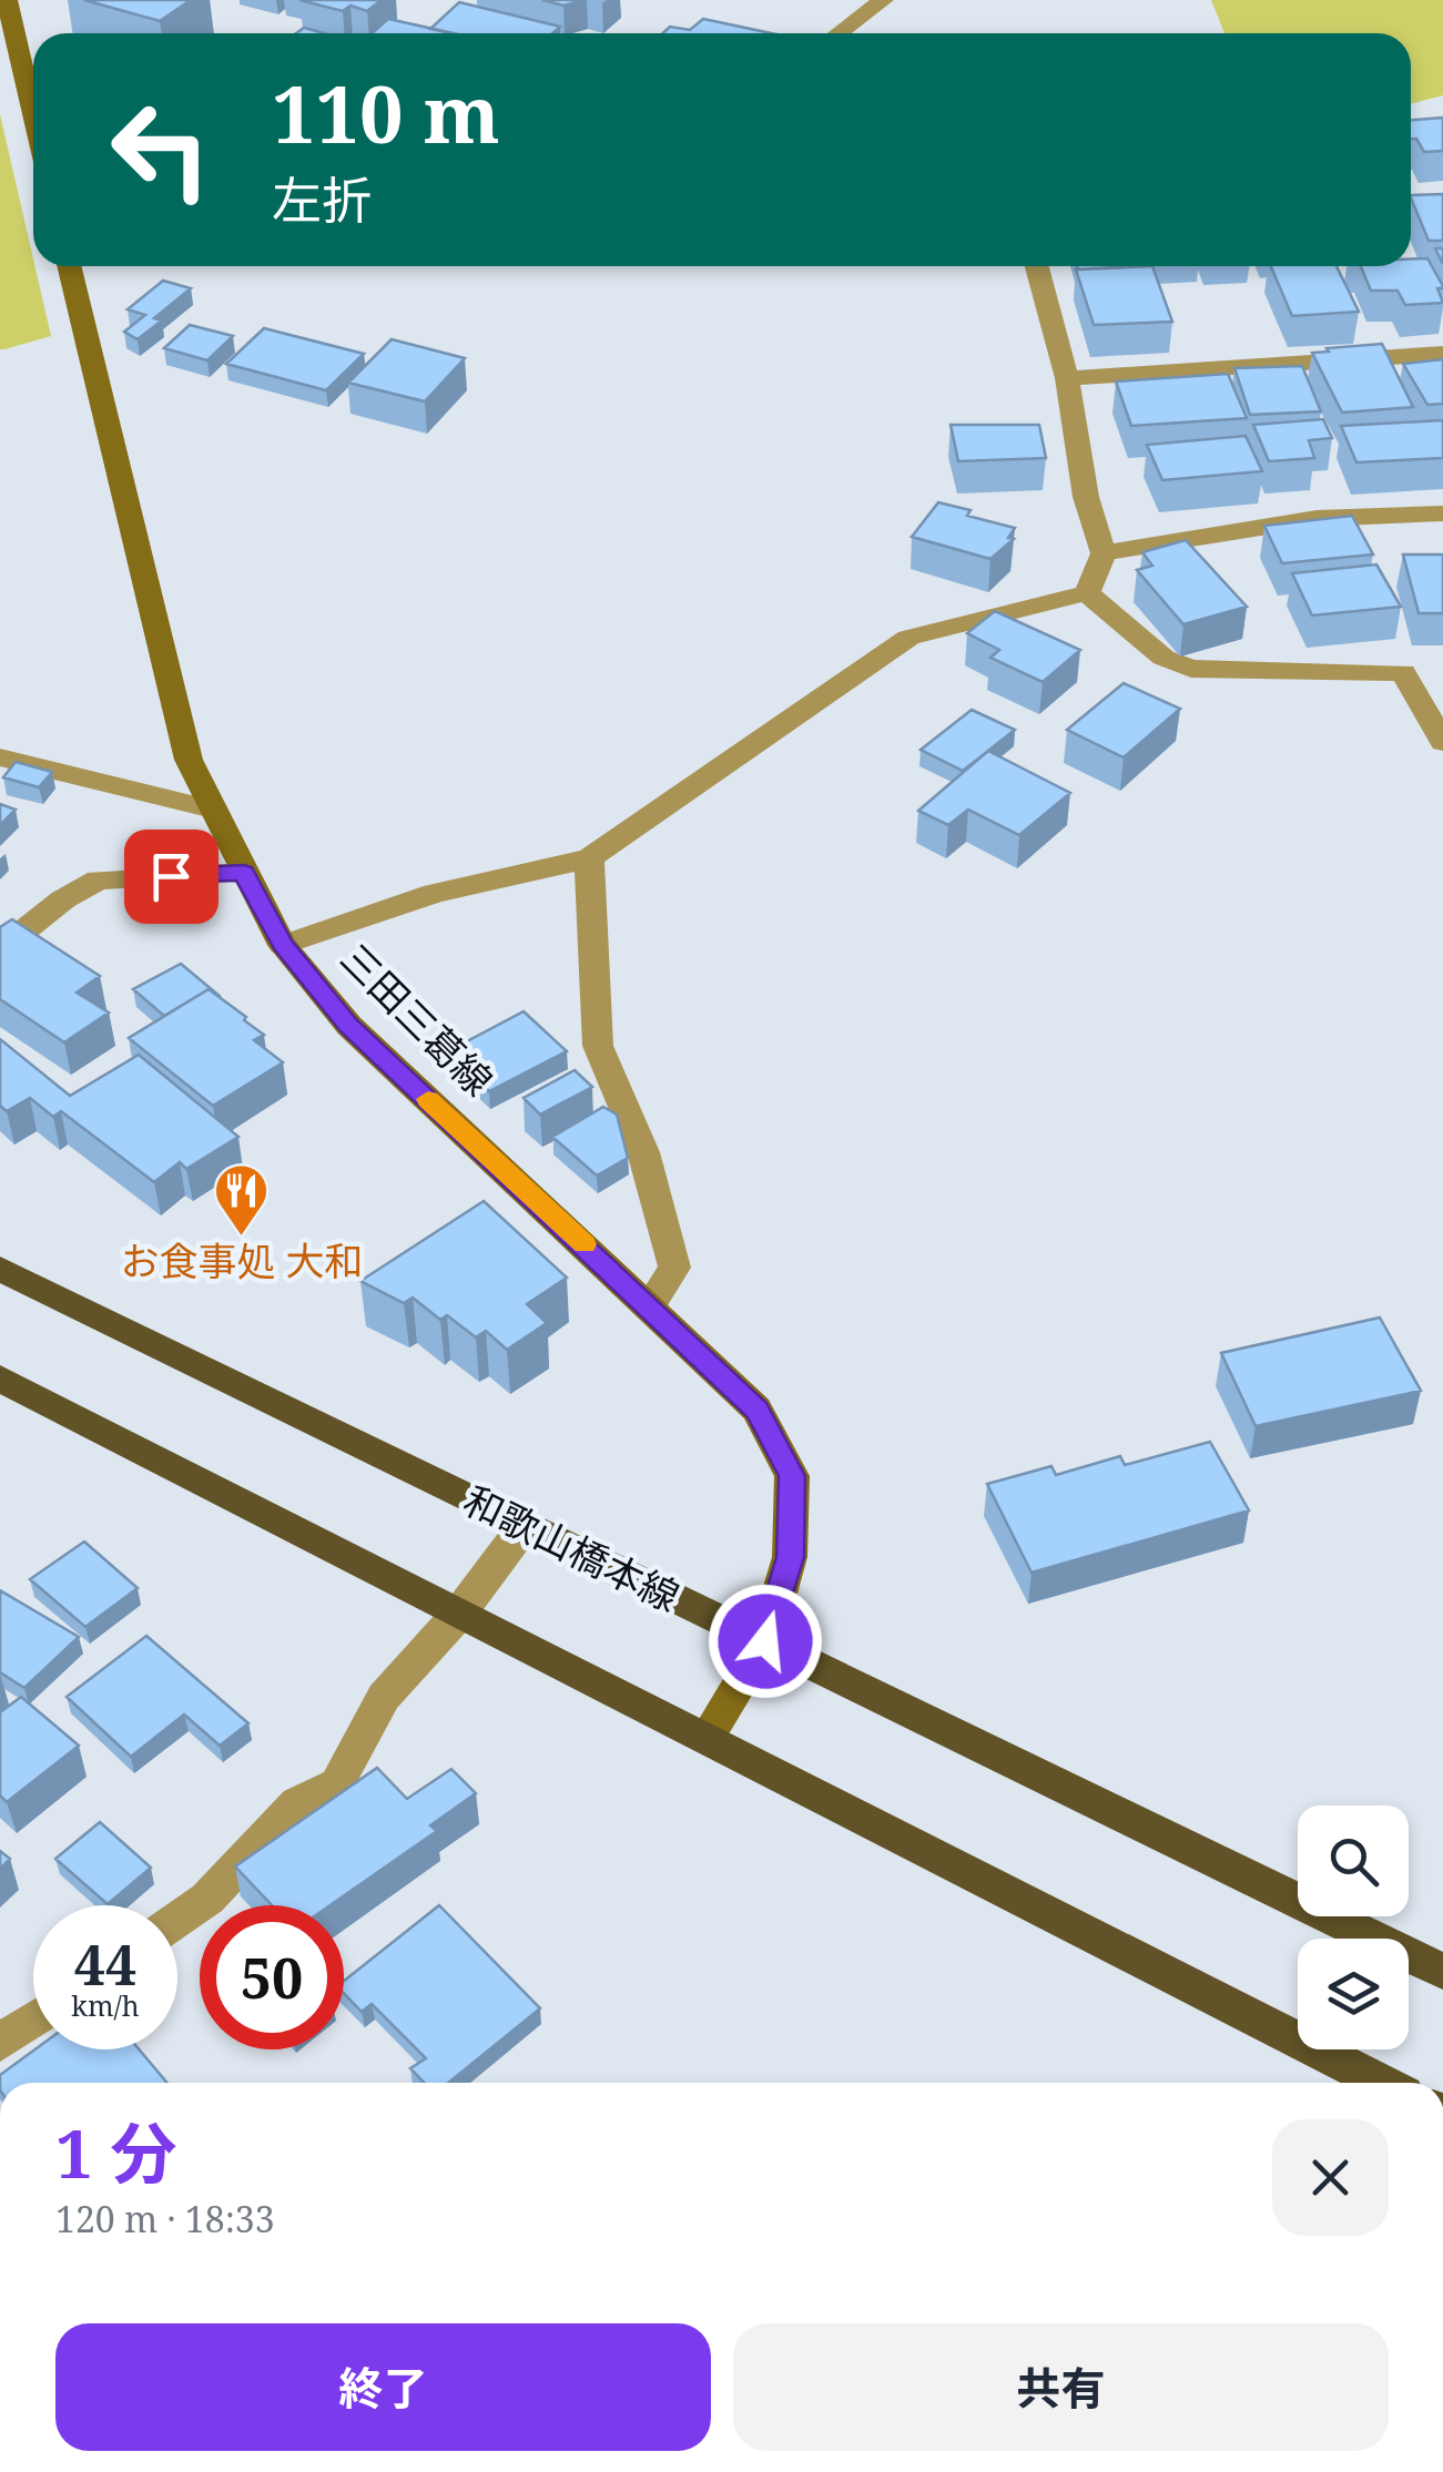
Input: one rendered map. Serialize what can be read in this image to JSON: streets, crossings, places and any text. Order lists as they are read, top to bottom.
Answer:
{
  "streets": {
    "main road": ["三田三葛線", "和歌山橋本線"]
  },
  "crossings": [
    ["三田三葛線", "和歌山橋本線"]
  ],
  "places": {
    "restaurant": ["お食事処 大和"]
  },
  "page": {
    "turn": ["110 m", "左折"],
    "speed": "44 km/h",
    "limit": "50",
    "heading": ["1 分", "120 m · 18:33"],
    "buttons": ["終了", "共有"]
  }
}
